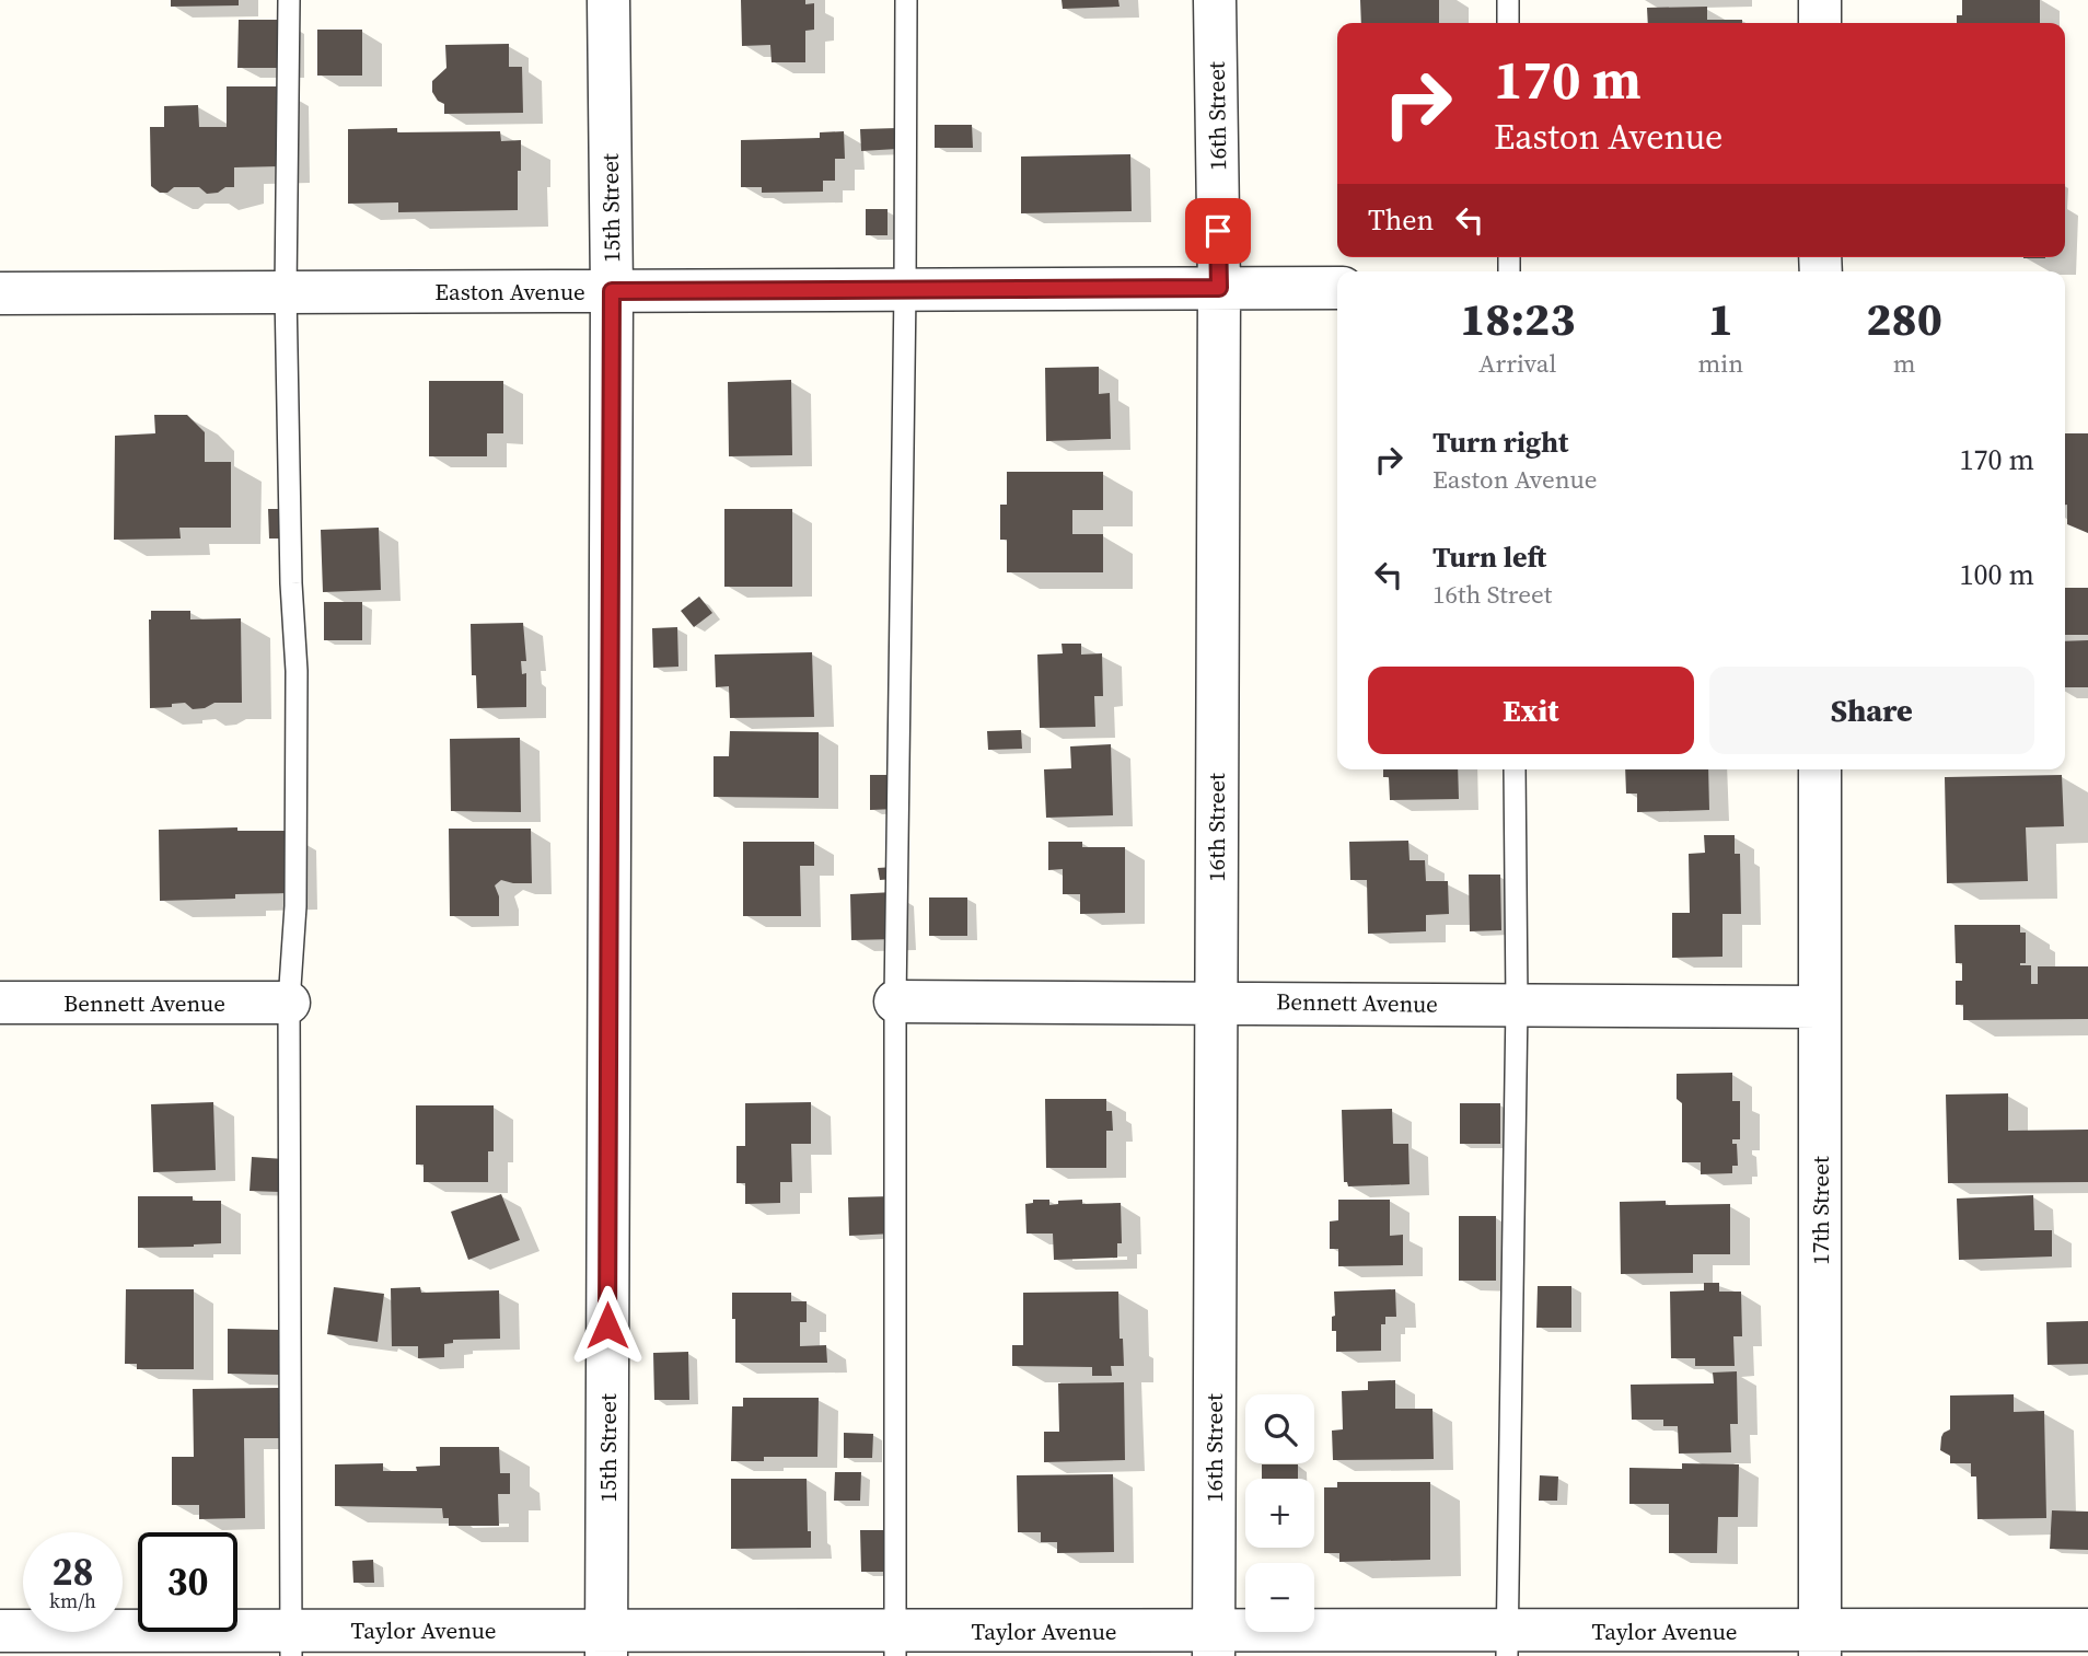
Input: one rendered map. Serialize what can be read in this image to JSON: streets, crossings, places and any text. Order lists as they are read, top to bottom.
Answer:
{
  "streets": {
    "street": [
      "16th Street",
      "15th Street",
      "Easton Avenue",
      "Bennett Avenue",
      "17th Street",
      "Taylor Avenue"
    ]
  },
  "crossings": [
    ["16th Street", "Easton Avenue"],
    ["16th Street", "Bennett Avenue"],
    ["16th Street", "Taylor Avenue"],
    ["15th Street", "Easton Avenue"],
    ["15th Street", "Taylor Avenue"],
    ["Bennett Avenue", "17th Street"],
    ["17th Street", "Taylor Avenue"]
  ],
  "page": {
    "turn": ["170 m", "Easton Avenue"],
    "then": "Then",
    "eta": [
      "18:23",
      "Arrival",
      "1",
      "min",
      "280",
      "m"
    ],
    "list": [
      {
        "name": "Turn right",
        "note": "Easton Avenue",
        "value": "170 m"
      },
      {
        "name": "Turn left",
        "note": "16th Street",
        "value": "100 m"
      }
    ],
    "buttons": ["Exit", "Share"],
    "map_buttons": ["+", "−"],
    "speed": "28 km/h",
    "limit": "30"
  }
}
